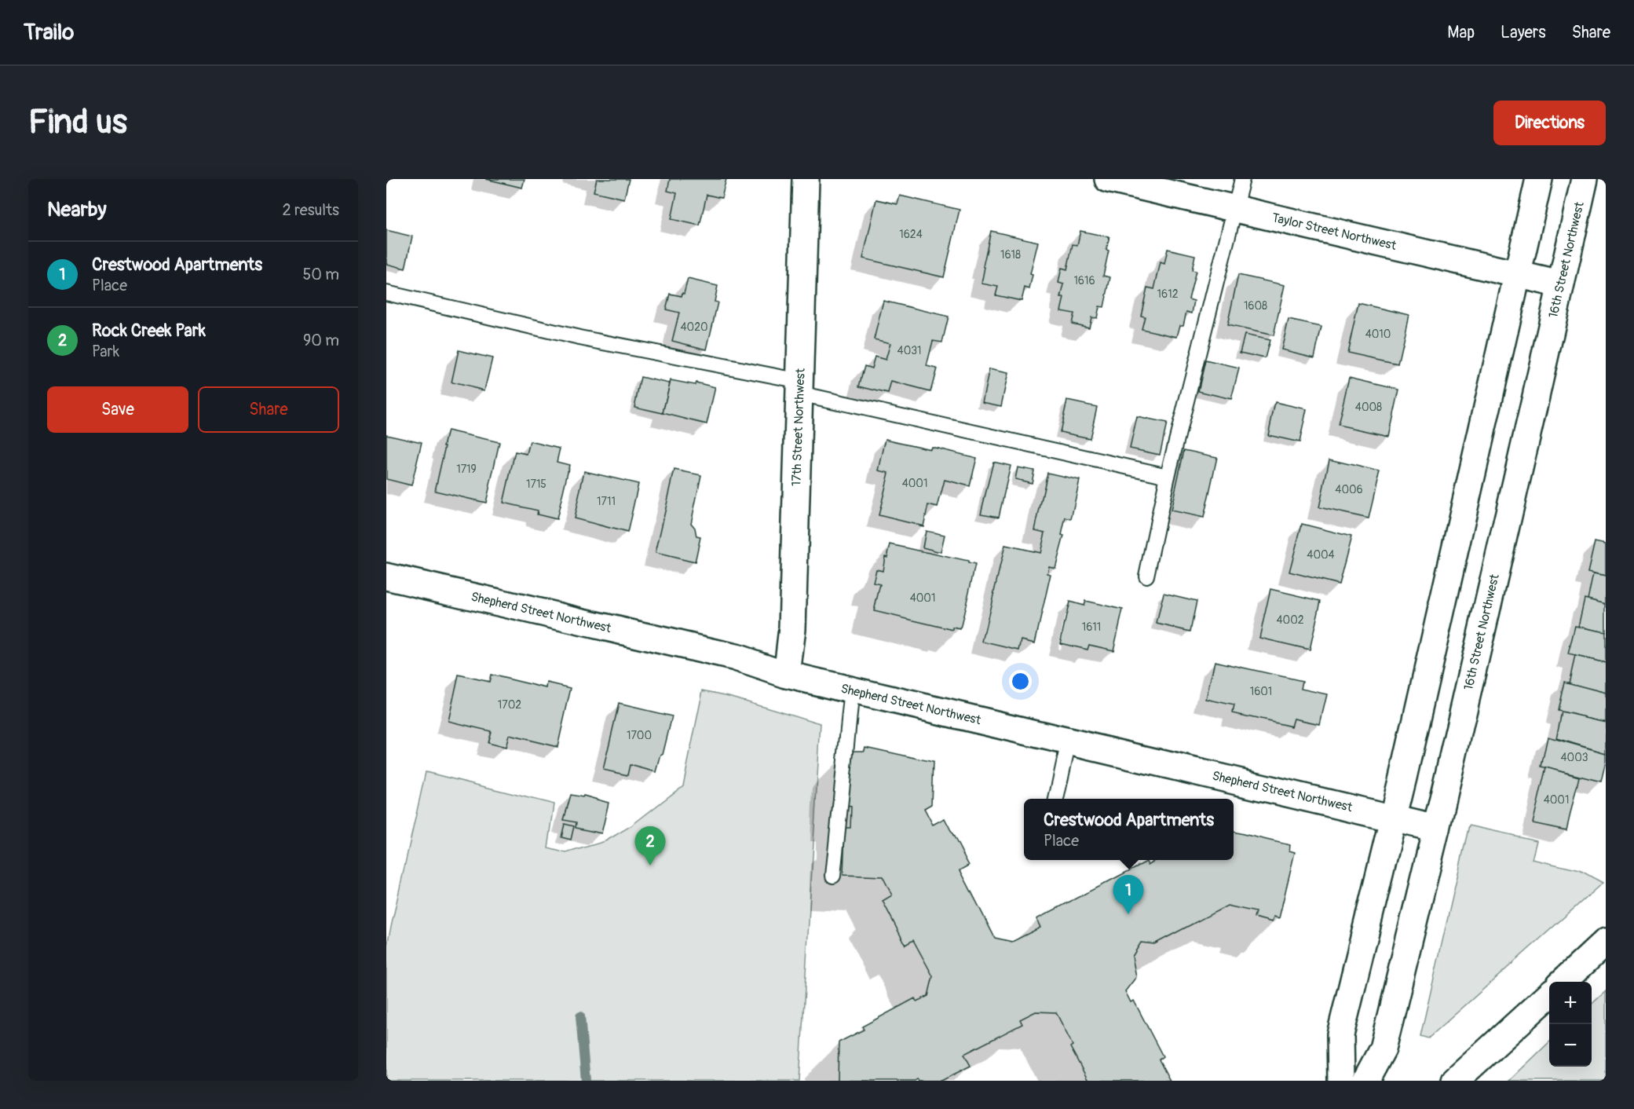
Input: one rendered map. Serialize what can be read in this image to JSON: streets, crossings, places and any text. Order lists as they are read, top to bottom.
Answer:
{
  "streets": {
    "main road": [
      "Taylor Street Northwest",
      "16th Street Northwest",
      "17th Street Northwest",
      "Shepherd Street Northwest"
    ]
  },
  "crossings": [
    ["Taylor Street Northwest", "16th Street Northwest"],
    ["16th Street Northwest", "Shepherd Street Northwest"],
    ["17th Street Northwest", "Shepherd Street Northwest"]
  ],
  "house_numbers": [
    "1624",
    "1618",
    "1616",
    "1612",
    "1608",
    "4020",
    "4010",
    "4031",
    "4008",
    "1719",
    "4001",
    "1715",
    "4006",
    "1711",
    "4004",
    "4001",
    "4002",
    "1611",
    "1601",
    "1702",
    "1700",
    "4003",
    "4001"
  ],
  "page": {
    "header": "Trailo",
    "nav": ["Map", "Layers", "Share"],
    "buttons": [
      "Directions",
      ["Save", "Share"]
    ],
    "title": "Find us",
    "heading": ["Nearby", "2 results"],
    "list": [
      {
        "mark": "1",
        "name": "Crestwood Apartments",
        "note": "Place",
        "value": "50 m"
      },
      {
        "mark": "2",
        "name": "Rock Creek Park",
        "note": "Park",
        "value": "90 m"
      }
    ],
    "popup": ["Crestwood Apartments", "Place"],
    "pins": ["2", "1"],
    "map_buttons": ["+", "−"]
  }
}
